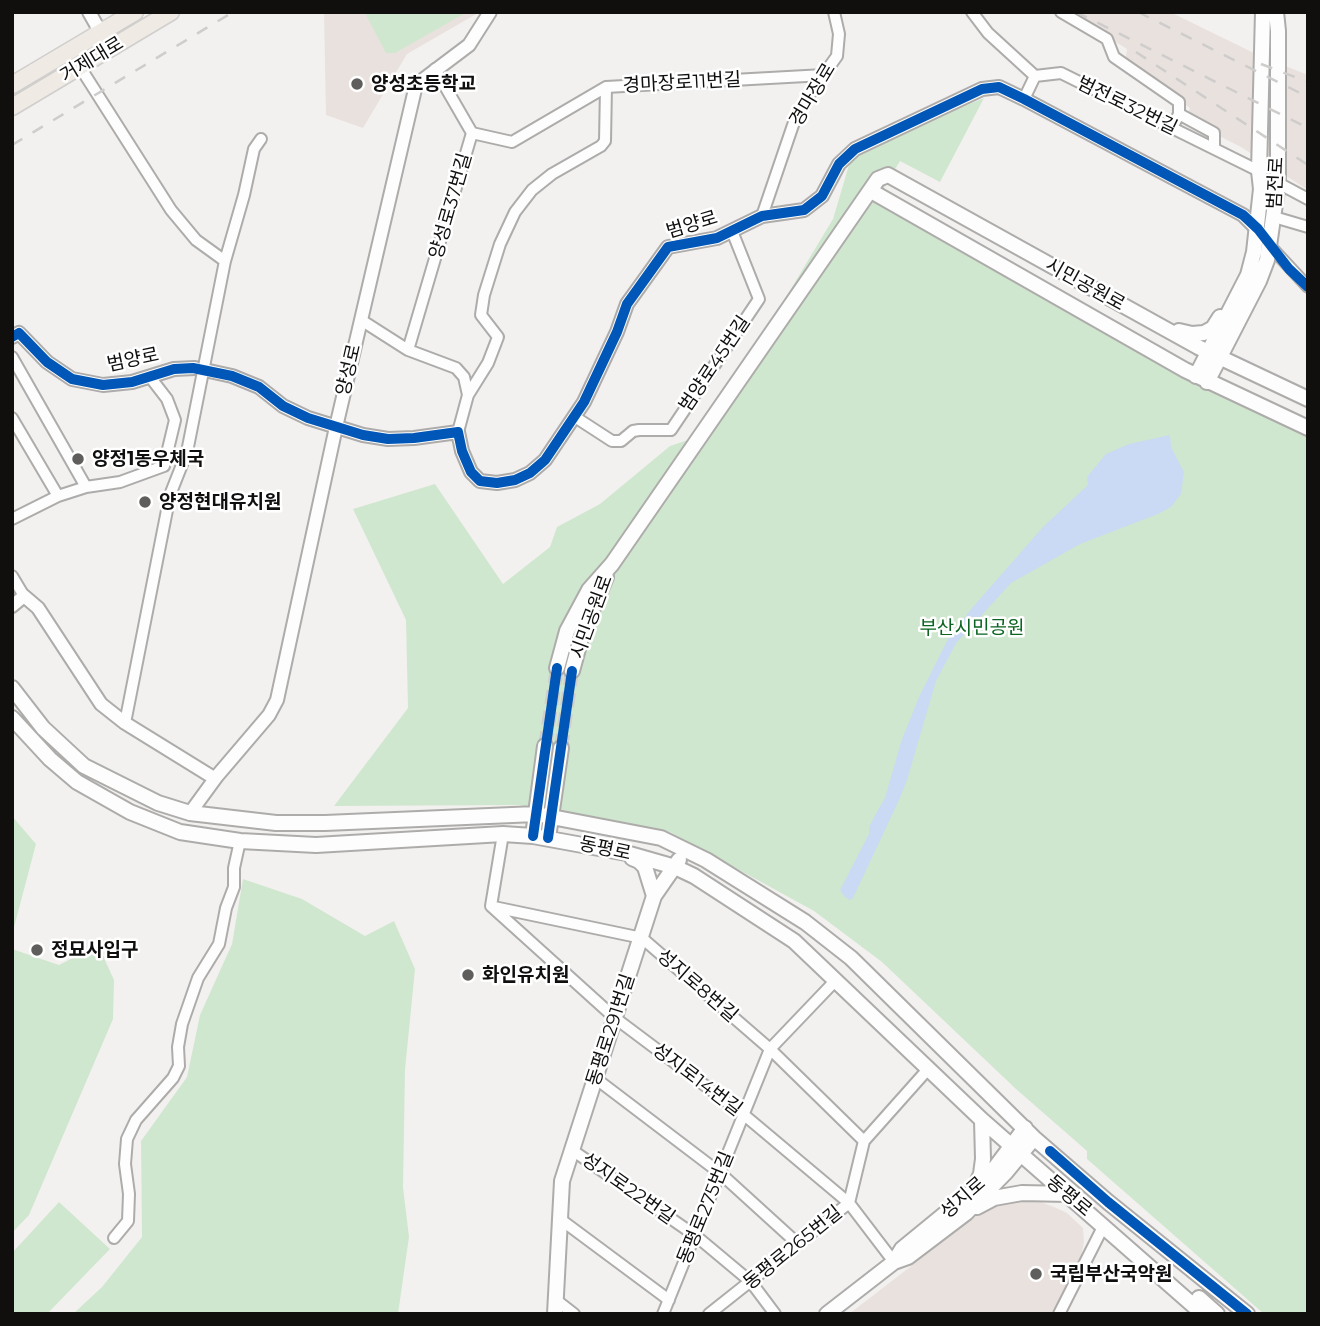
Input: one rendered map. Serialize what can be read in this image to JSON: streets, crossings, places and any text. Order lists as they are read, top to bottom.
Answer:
{
  "streets": {
    "main road": [
      "거제대로",
      "범전로",
      "시민공원로",
      "동평로",
      "동평로291번길",
      "성지로"
    ],
    "street": [
      "경마장로11번길",
      "경마장로",
      "범전로32번길",
      "양성로37번길",
      "범양로",
      "범양로45번길",
      "양성로",
      "성지로8번길",
      "성지로14번길",
      "성지로22번길",
      "동평로275번길",
      "동평로265번길"
    ]
  },
  "crossings": [
    ["경마장로11번길", "경마장로"],
    ["경마장로11번길", "양성로37번길"],
    ["경마장로", "범양로"],
    ["범전로32번길", "범전로"],
    ["범전로", "범양로"],
    ["범전로", "시민공원로"],
    ["양성로37번길", "양성로"],
    ["범양로", "범양로45번길"],
    ["양성로", "동평로"],
    ["동평로", "동평로291번길"],
    ["동평로", "성지로"],
    ["동평로", "동평로275번길"],
    ["동평로", "동평로265번길"],
    ["성지로8번길", "동평로291번길"],
    ["성지로8번길", "성지로14번길"],
    ["성지로8번길", "동평로275번길"],
    ["성지로8번길", "동평로265번길"],
    ["동평로291번길", "성지로14번길"],
    ["동평로291번길", "성지로22번길"],
    ["성지로14번길", "성지로"],
    ["성지로14번길", "동평로275번길"],
    ["성지로14번길", "동평로265번길"],
    ["성지로22번길", "동평로275번길"],
    ["성지로22번길", "동평로265번길"]
  ],
  "parks": ["부산시민공원"],
  "places": [
    "양성초등학교",
    "양정1동우체국",
    "양정현대유치원",
    "정묘사입구",
    "화인유치원",
    "국립부산국악원"
  ]
}
